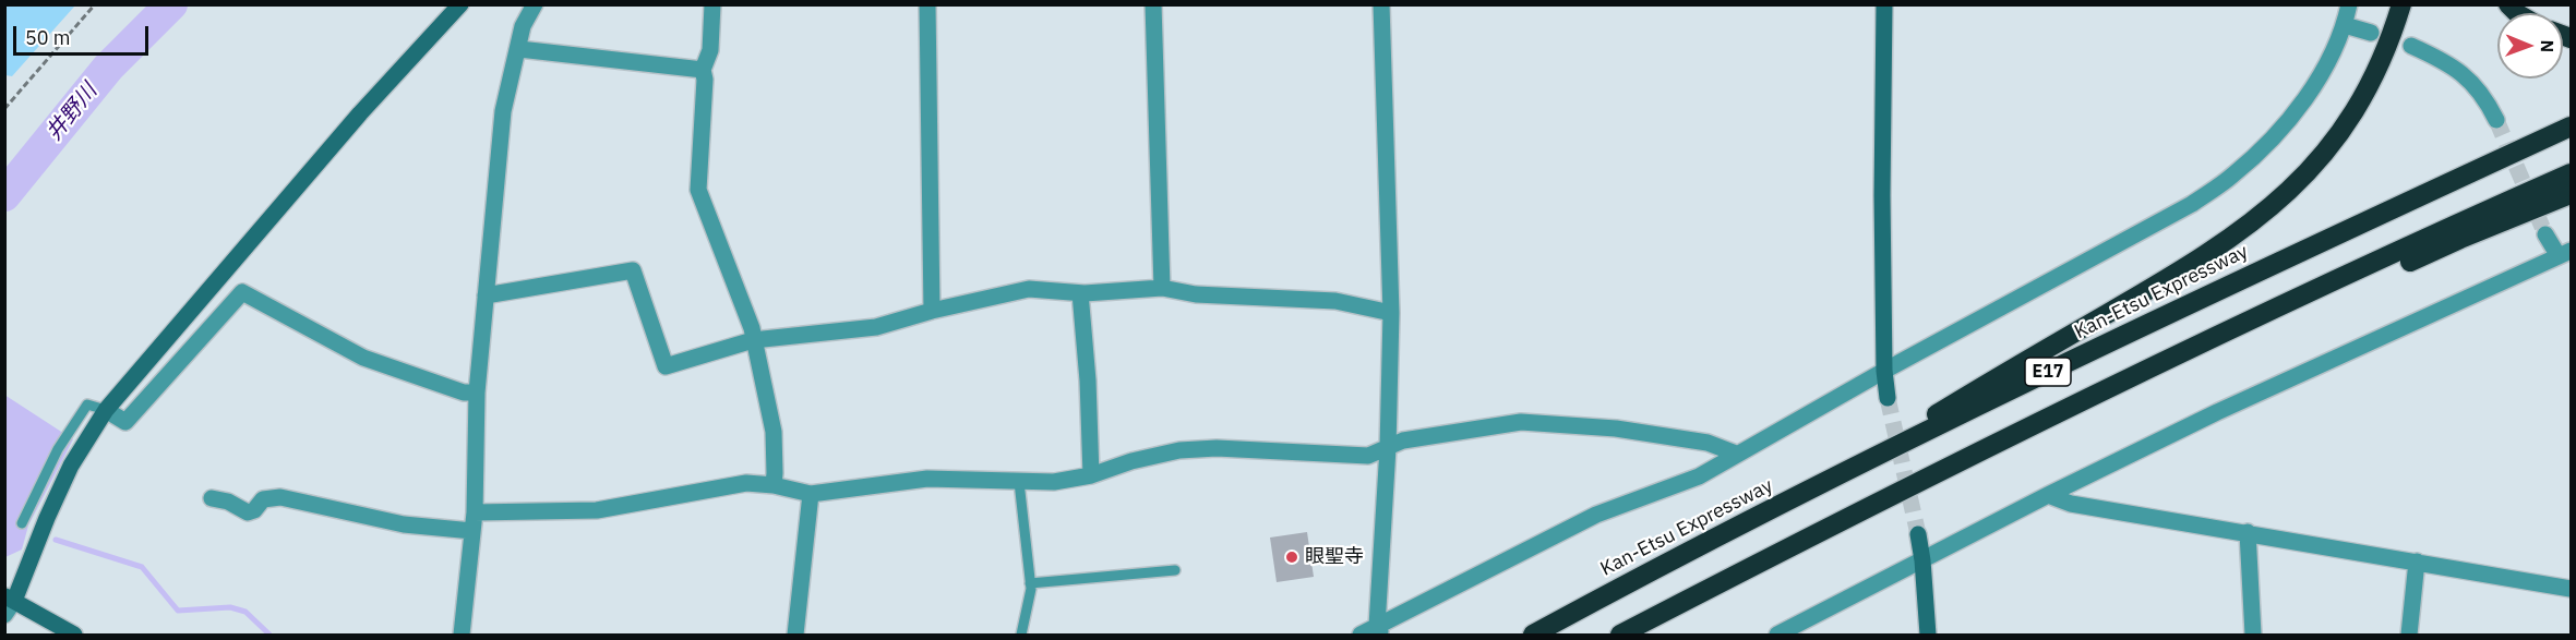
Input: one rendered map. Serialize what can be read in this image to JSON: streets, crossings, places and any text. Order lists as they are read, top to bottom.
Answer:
{
  "streets": {
    "highway": ["Kan-Etsu Expressway", "E17"]
  },
  "water": ["井野川"],
  "places": ["眼聖寺"],
  "scale_bar": "50 m",
  "north": "right"
}
